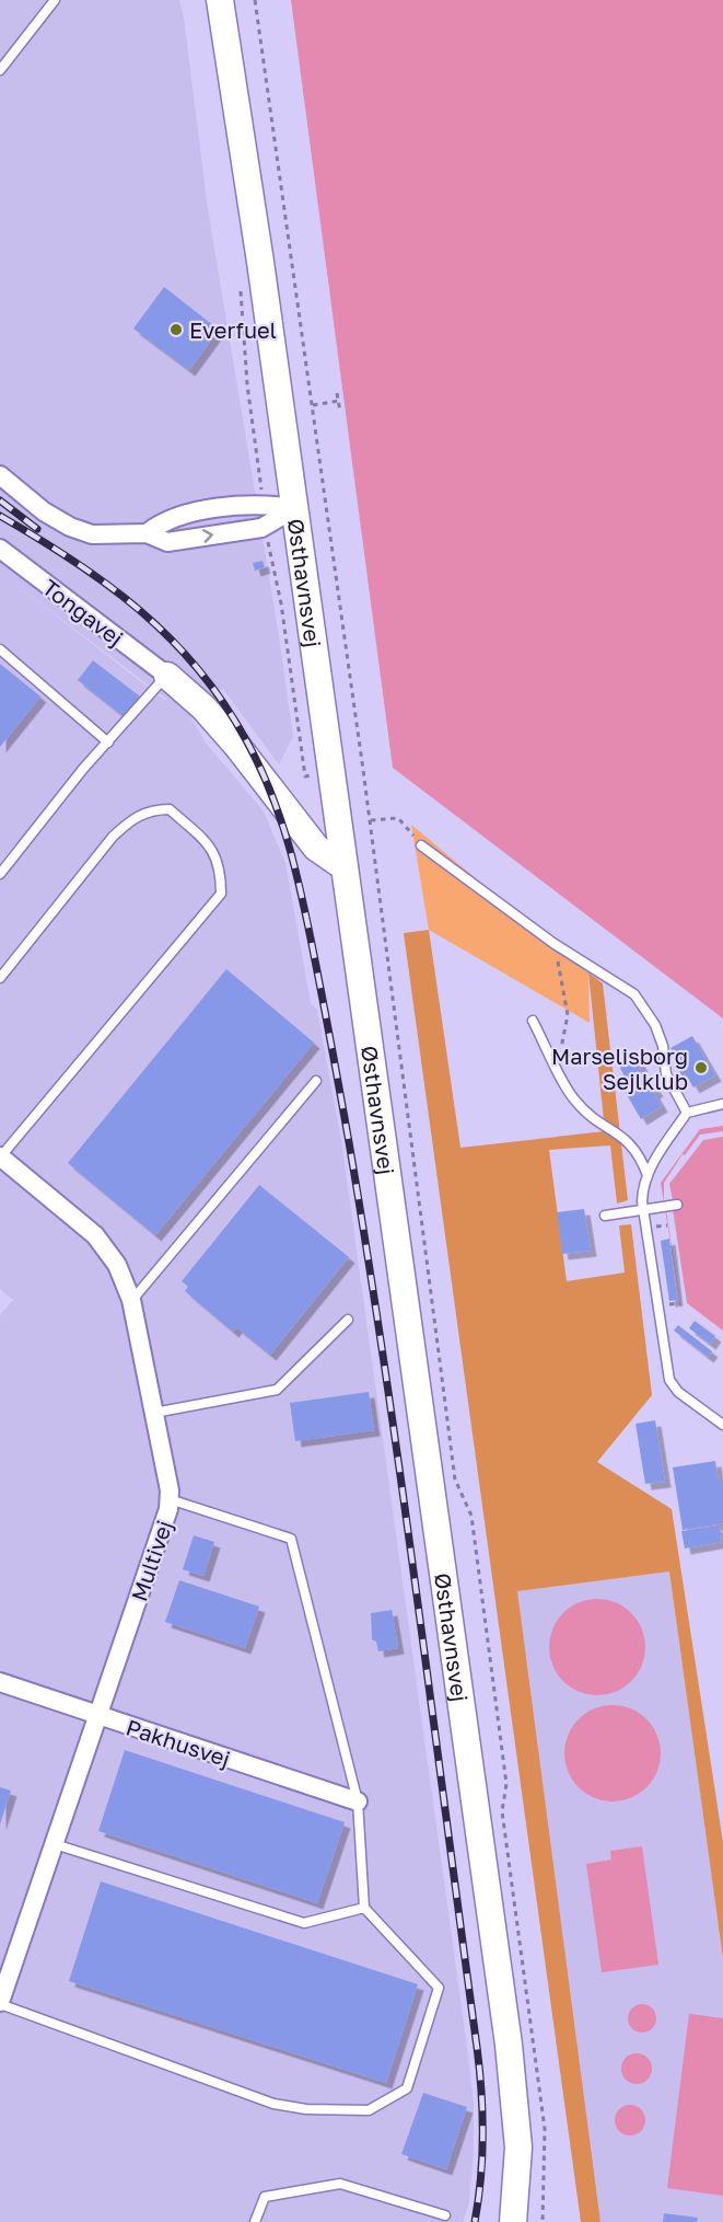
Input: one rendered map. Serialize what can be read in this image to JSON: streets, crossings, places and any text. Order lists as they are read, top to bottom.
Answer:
{
  "streets": {
    "street": [
      "Østhavnsvej",
      "Tongavej",
      "Multivej",
      "Pakhusvej"
    ]
  },
  "crossings": [
    ["Multivej", "Pakhusvej"]
  ],
  "places": ["Everfuel", "Marselisborg Sejlklub"]
}
